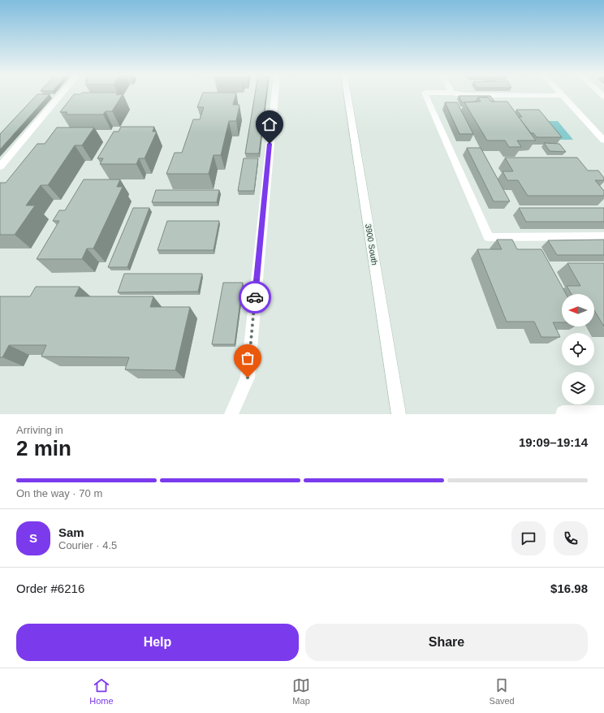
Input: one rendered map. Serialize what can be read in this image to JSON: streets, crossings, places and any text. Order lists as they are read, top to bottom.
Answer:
{
  "streets": {
    "main road": ["3900 South"]
  },
  "north": "left",
  "page": {
    "heading": ["2 min", "Arriving in", "19:09–19:14"],
    "panel": [
      "Sam",
      "Courier · 4.5",
      "Order #6216",
      "$16.98"
    ],
    "bar": "On the way · 70 m",
    "round": "S",
    "buttons": ["Help", "Share"],
    "tabs": ["Home", "Map", "Saved"]
  }
}
